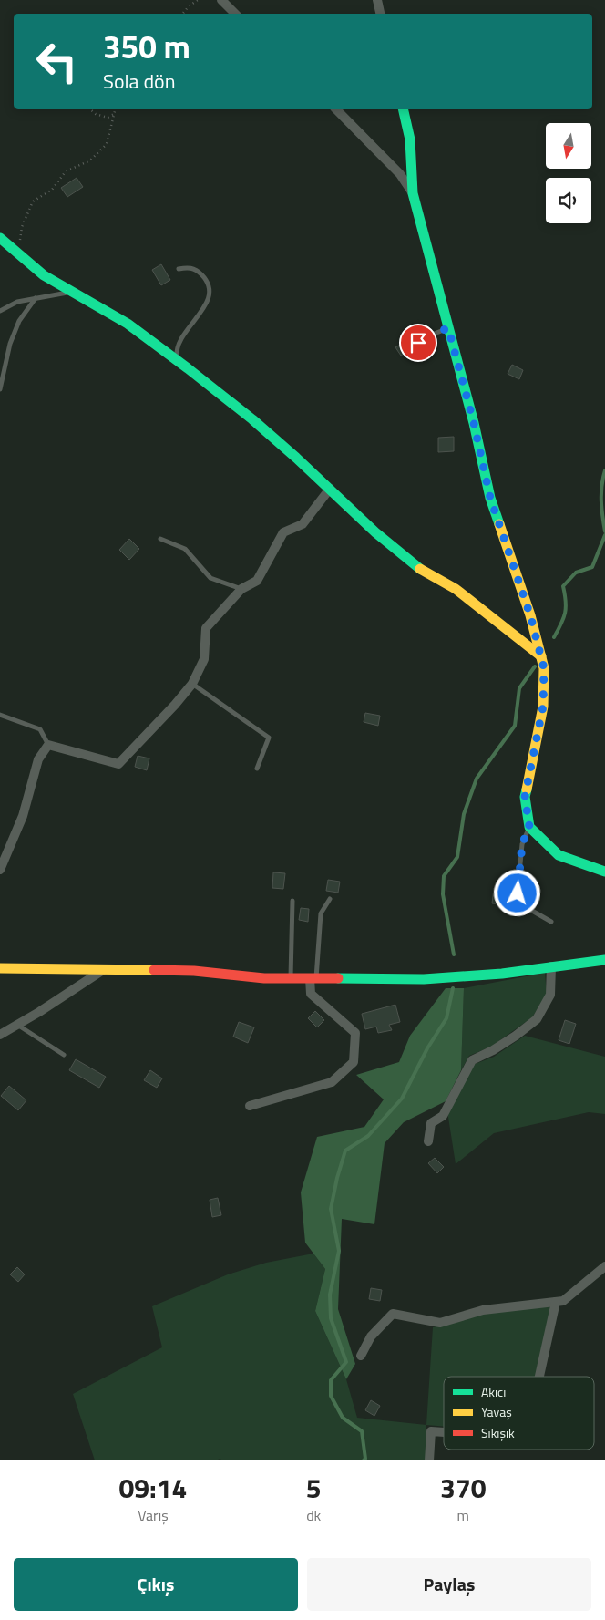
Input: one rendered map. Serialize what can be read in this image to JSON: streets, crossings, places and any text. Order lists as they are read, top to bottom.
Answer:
{
  "legend": ["Akıcı", "Yavaş", "Sıkışık"],
  "north": "bottom",
  "page": {
    "turn": ["350 m", "Sola dön"],
    "eta": [
      "09:14",
      "Varış",
      "5",
      "dk",
      "370",
      "m"
    ],
    "buttons": ["Çıkış", "Paylaş"]
  }
}
